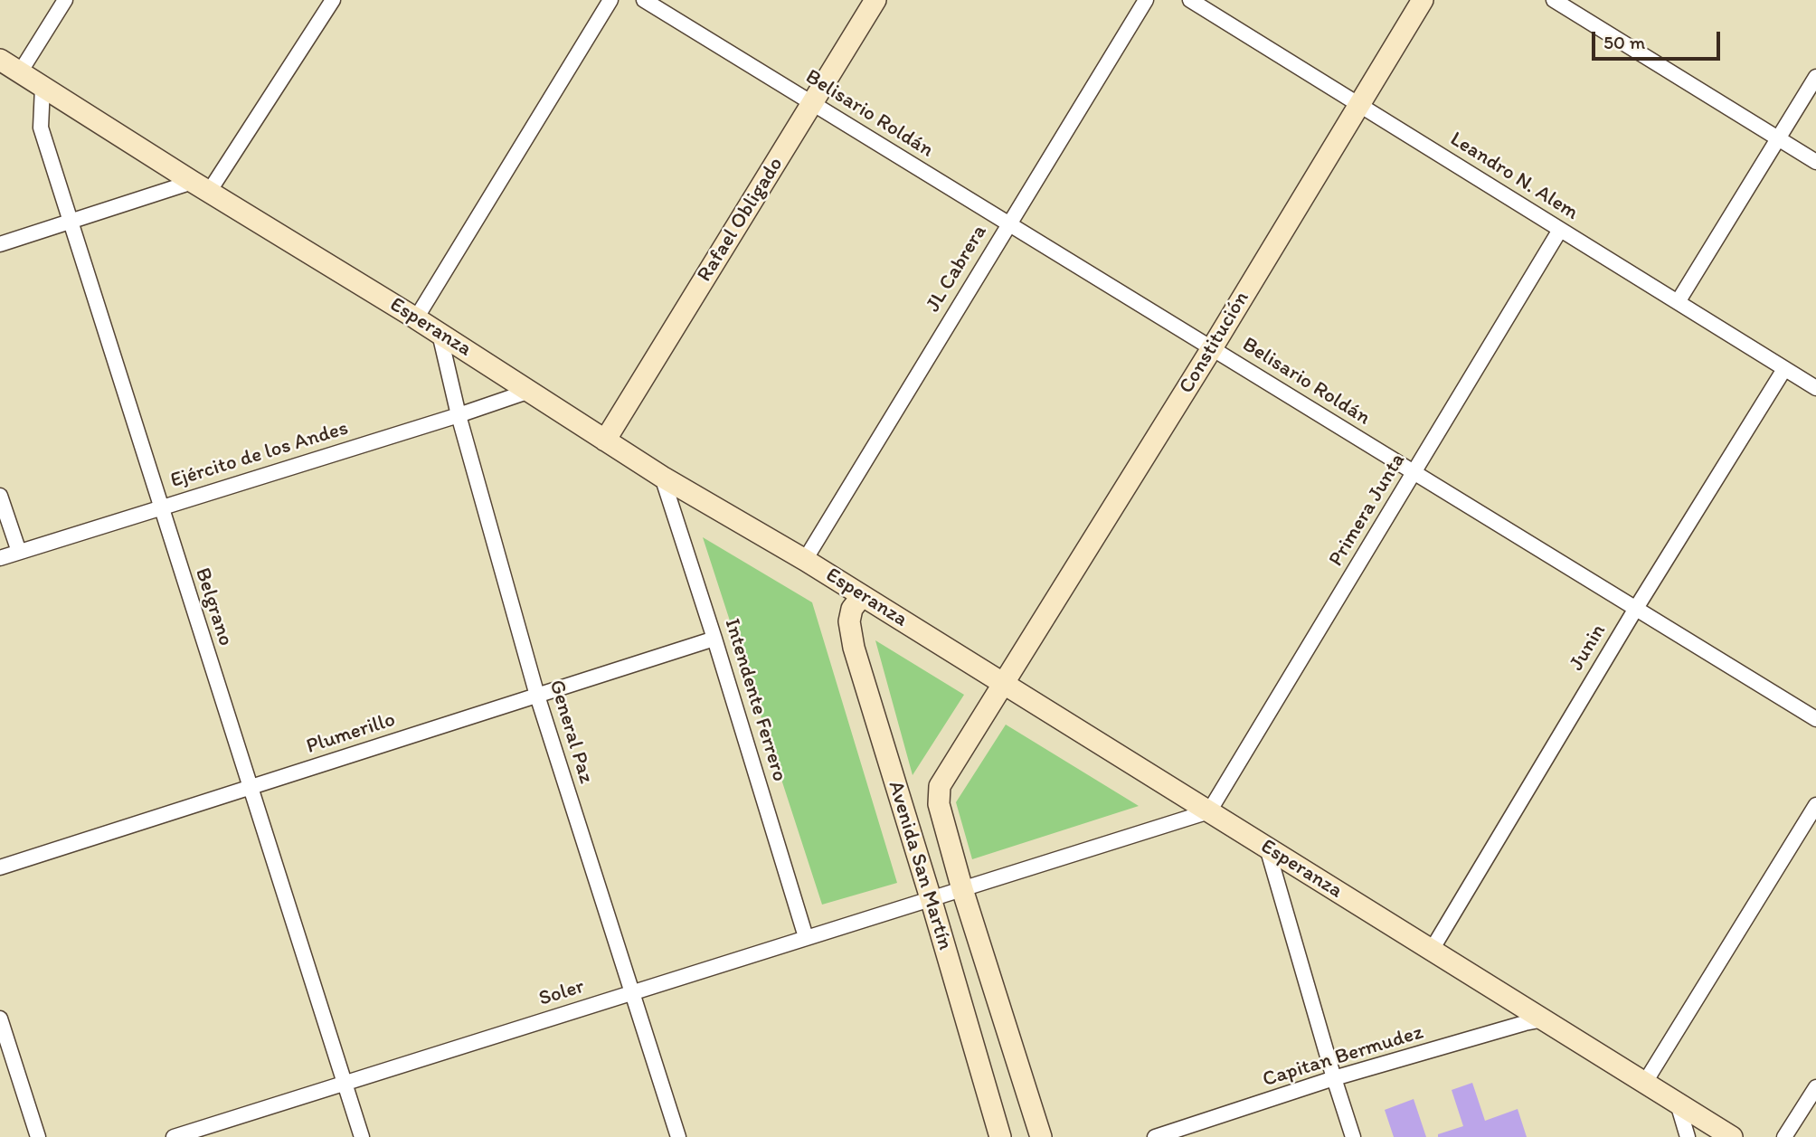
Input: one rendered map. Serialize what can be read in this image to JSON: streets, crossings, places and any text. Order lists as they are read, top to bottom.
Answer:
{
  "streets": {
    "main road": [
      "Rafael Obligado",
      "Esperanza",
      "Constitución",
      "Avenida San Martín"
    ],
    "street": [
      "Belisario Roldán",
      "Leandro N. Alem",
      "JL Cabrera",
      "Ejército de los Andes",
      "Primera Junta",
      "Belgrano",
      "Junin",
      "Intendente Ferrero",
      "General Paz",
      "Plumerillo",
      "Soler",
      "Capitan Bermudez"
    ]
  },
  "crossings": [
    ["Belisario Roldán", "Rafael Obligado"],
    ["Belisario Roldán", "JL Cabrera"],
    ["Belisario Roldán", "Constitución"],
    ["Belisario Roldán", "Primera Junta"],
    ["Belisario Roldán", "Junin"],
    ["Leandro N. Alem", "Constitución"],
    ["Leandro N. Alem", "Primera Junta"],
    ["Leandro N. Alem", "Junin"],
    ["Rafael Obligado", "Esperanza"],
    ["JL Cabrera", "Esperanza"],
    ["Esperanza", "Constitución"],
    ["Esperanza", "Ejército de los Andes"],
    ["Esperanza", "Primera Junta"],
    ["Esperanza", "Belgrano"],
    ["Esperanza", "Junin"],
    ["Esperanza", "Intendente Ferrero"],
    ["Esperanza", "General Paz"],
    ["Esperanza", "Avenida San Martín"],
    ["Esperanza", "Soler"],
    ["Esperanza", "Capitan Bermudez"],
    ["Constitución", "Avenida San Martín"],
    ["Ejército de los Andes", "Belgrano"],
    ["Ejército de los Andes", "General Paz"],
    ["Primera Junta", "Soler"],
    ["Belgrano", "Plumerillo"],
    ["Belgrano", "Soler"],
    ["Intendente Ferrero", "Plumerillo"],
    ["Intendente Ferrero", "Soler"],
    ["General Paz", "Plumerillo"],
    ["General Paz", "Soler"],
    ["Avenida San Martín", "Soler"]
  ],
  "scale_bar": "50 m"
}
